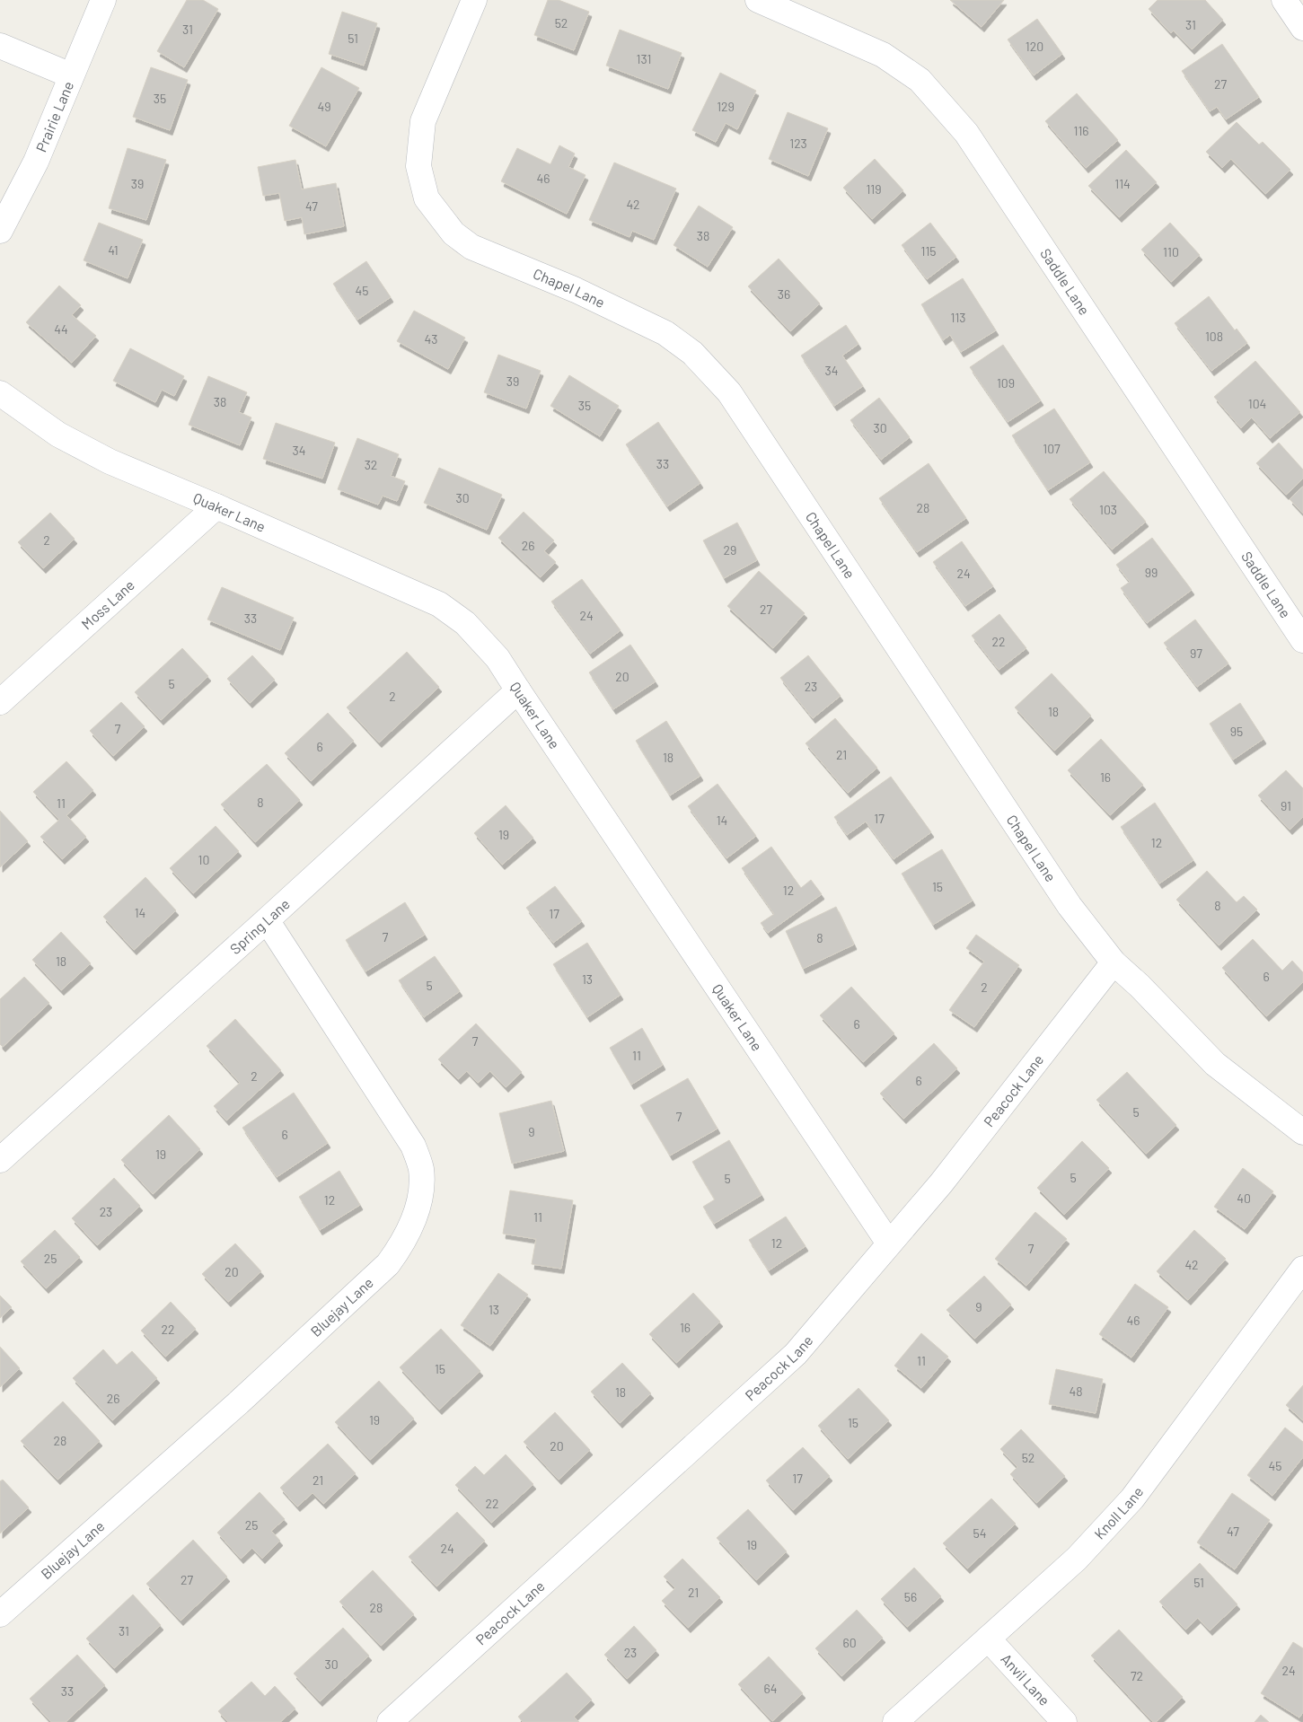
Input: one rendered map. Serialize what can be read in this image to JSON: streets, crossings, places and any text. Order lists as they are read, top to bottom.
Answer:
{
  "streets": {
    "street": [
      "Prairie Lane",
      "Saddle Lane",
      "Chapel Lane",
      "Quaker Lane",
      "Moss Lane",
      "Spring Lane",
      "Peacock Lane",
      "Bluejay Lane",
      "Knoll Lane",
      "Anvil Lane"
    ]
  },
  "crossings": [
    ["Chapel Lane", "Peacock Lane"],
    ["Quaker Lane", "Moss Lane"],
    ["Quaker Lane", "Spring Lane"],
    ["Quaker Lane", "Peacock Lane"],
    ["Spring Lane", "Bluejay Lane"],
    ["Knoll Lane", "Anvil Lane"]
  ],
  "house_numbers": [
    "52",
    "31",
    "31",
    "51",
    "120",
    "131",
    "27",
    "35",
    "49",
    "129",
    "116",
    "123",
    "46",
    "39",
    "114",
    "119",
    "42",
    "47",
    "38",
    "41",
    "115",
    "110",
    "45",
    "36",
    "113",
    "44",
    "108",
    "43",
    "34",
    "39",
    "109",
    "38",
    "104",
    "35",
    "30",
    "107",
    "34",
    "33",
    "32",
    "30",
    "28",
    "103",
    "2",
    "26",
    "29",
    "99",
    "24",
    "27",
    "24",
    "33",
    "22",
    "97",
    "20",
    "5",
    "23",
    "2",
    "18",
    "7",
    "95",
    "6",
    "21",
    "18",
    "16",
    "8",
    "11",
    "91",
    "17",
    "14",
    "19",
    "12",
    "10",
    "15",
    "12",
    "8",
    "14",
    "17",
    "7",
    "8",
    "18",
    "6",
    "13",
    "5",
    "2",
    "6",
    "7",
    "11",
    "2",
    "6",
    "5",
    "7",
    "9",
    "6",
    "19",
    "5",
    "5",
    "40",
    "12",
    "23",
    "11",
    "12",
    "7",
    "25",
    "42",
    "20",
    "9",
    "13",
    "46",
    "16",
    "22",
    "11",
    "15",
    "48",
    "18",
    "26",
    "19",
    "15",
    "28",
    "20",
    "52",
    "45",
    "17",
    "21",
    "22",
    "25",
    "47",
    "54",
    "19",
    "24",
    "27",
    "51",
    "21",
    "56",
    "28",
    "31",
    "60",
    "23",
    "30",
    "24",
    "72",
    "64",
    "33"
  ]
}
